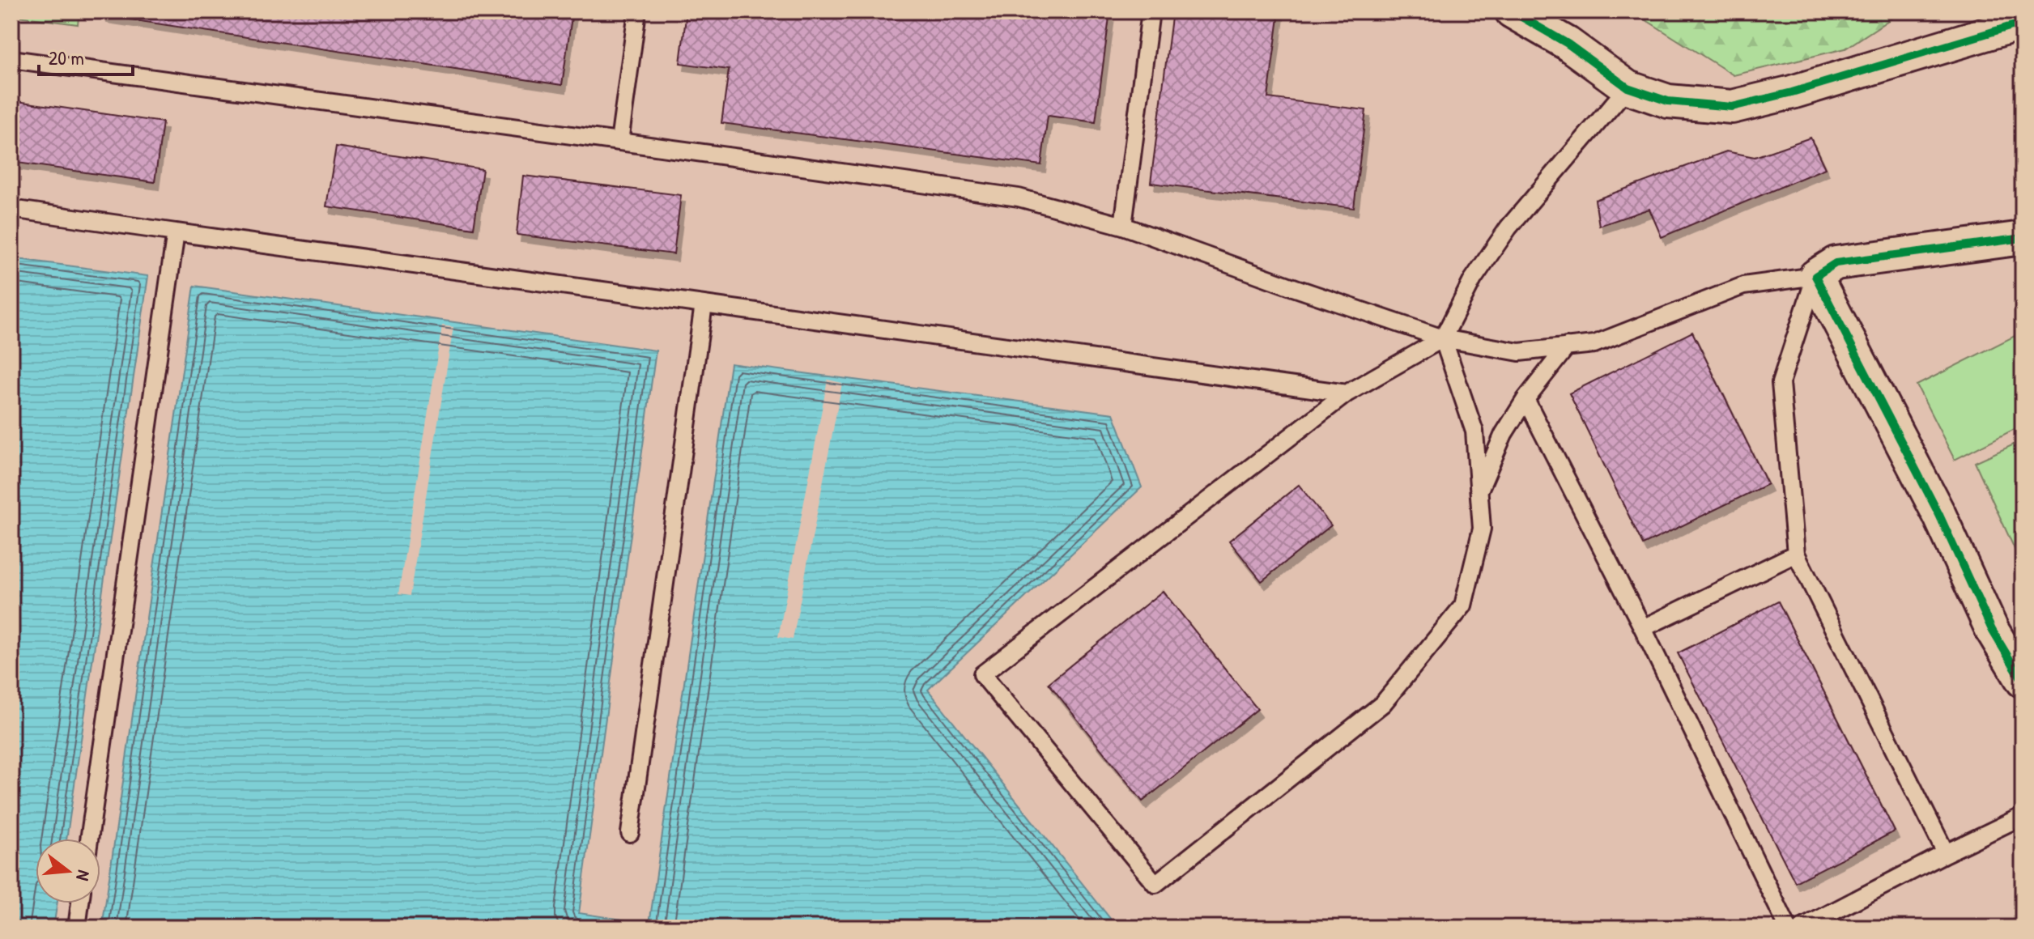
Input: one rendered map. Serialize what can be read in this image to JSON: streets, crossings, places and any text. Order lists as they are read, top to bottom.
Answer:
{
  "scale_bar": "20 m",
  "north": "right"
}
